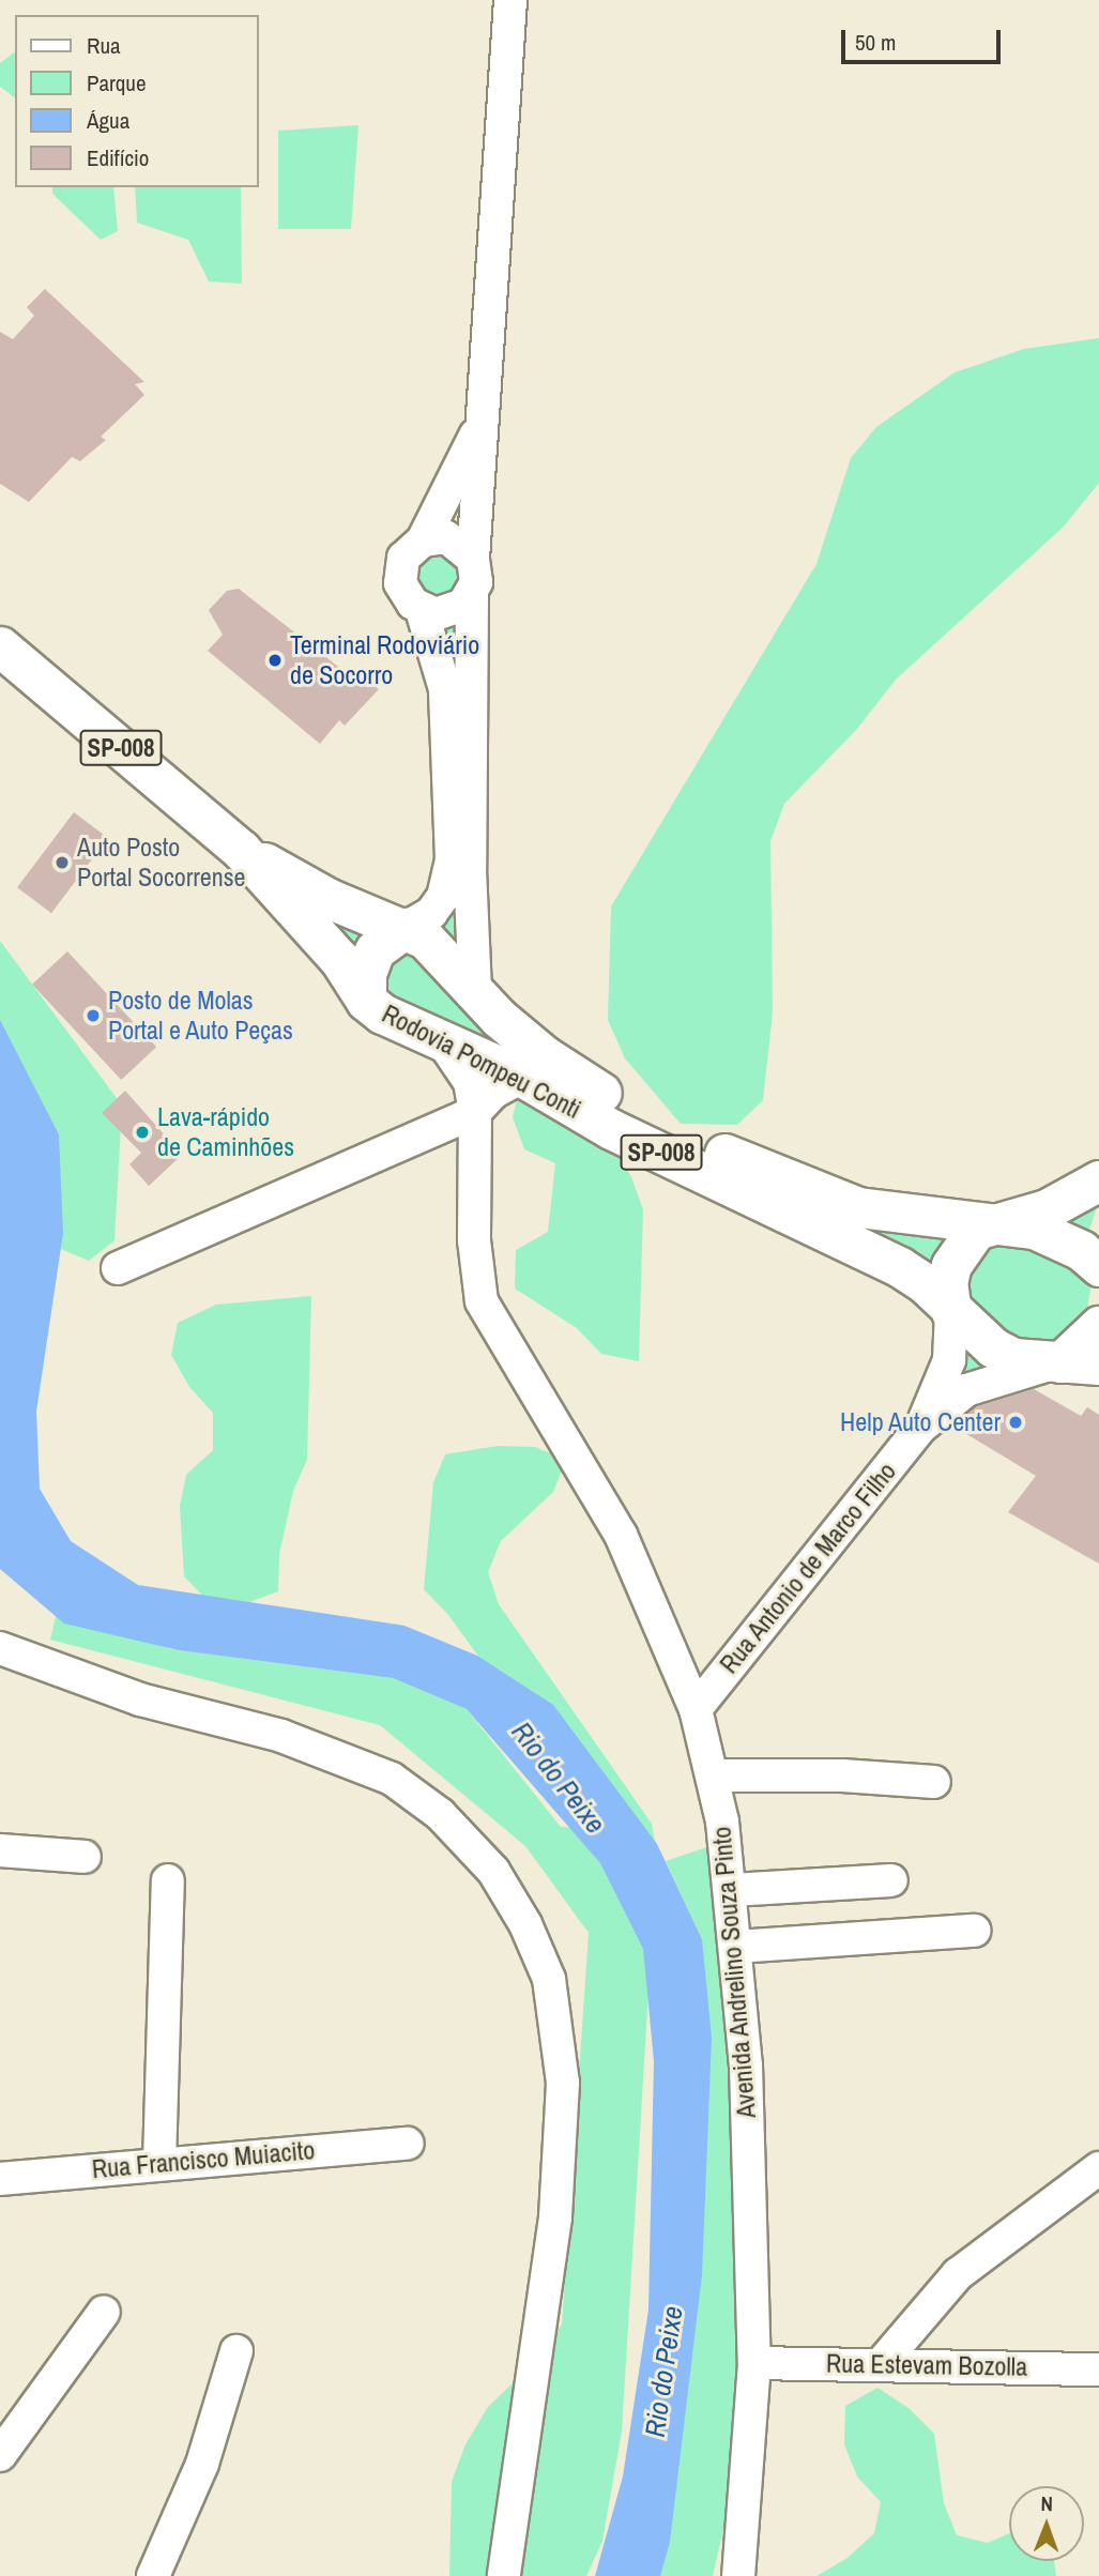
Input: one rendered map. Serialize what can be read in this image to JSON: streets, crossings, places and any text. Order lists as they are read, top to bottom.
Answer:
{
  "streets": {
    "main road": ["SP-008", "Rodovia Pompeu Conti"],
    "street": [
      "Rua Antonio de Marco Filho",
      "Avenida Andrelino Souza Pinto",
      "Rua Francisco Muiacito",
      "Rua Estevam Bozolla"
    ]
  },
  "crossings": [
    ["SP-008", "Rodovia Pompeu Conti"],
    ["SP-008", "Rua Antonio de Marco Filho"],
    ["Rodovia Pompeu Conti", "Rua Antonio de Marco Filho"],
    ["Rodovia Pompeu Conti", "Avenida Andrelino Souza Pinto"],
    ["Rua Antonio de Marco Filho", "Avenida Andrelino Souza Pinto"],
    ["Avenida Andrelino Souza Pinto", "Rua Estevam Bozolla"]
  ],
  "water": ["Rio do Peixe"],
  "places": [
    "Terminal Rodoviário de Socorro",
    "Auto Posto Portal Socorrense",
    "Posto de Molas Portal e Auto Peças",
    "Lava-rápido de Caminhões",
    "Help Auto Center"
  ],
  "legend": [
    "Rua",
    "Parque",
    "Água",
    "Edifício"
  ],
  "scale_bar": "50 m",
  "north": "top"
}
